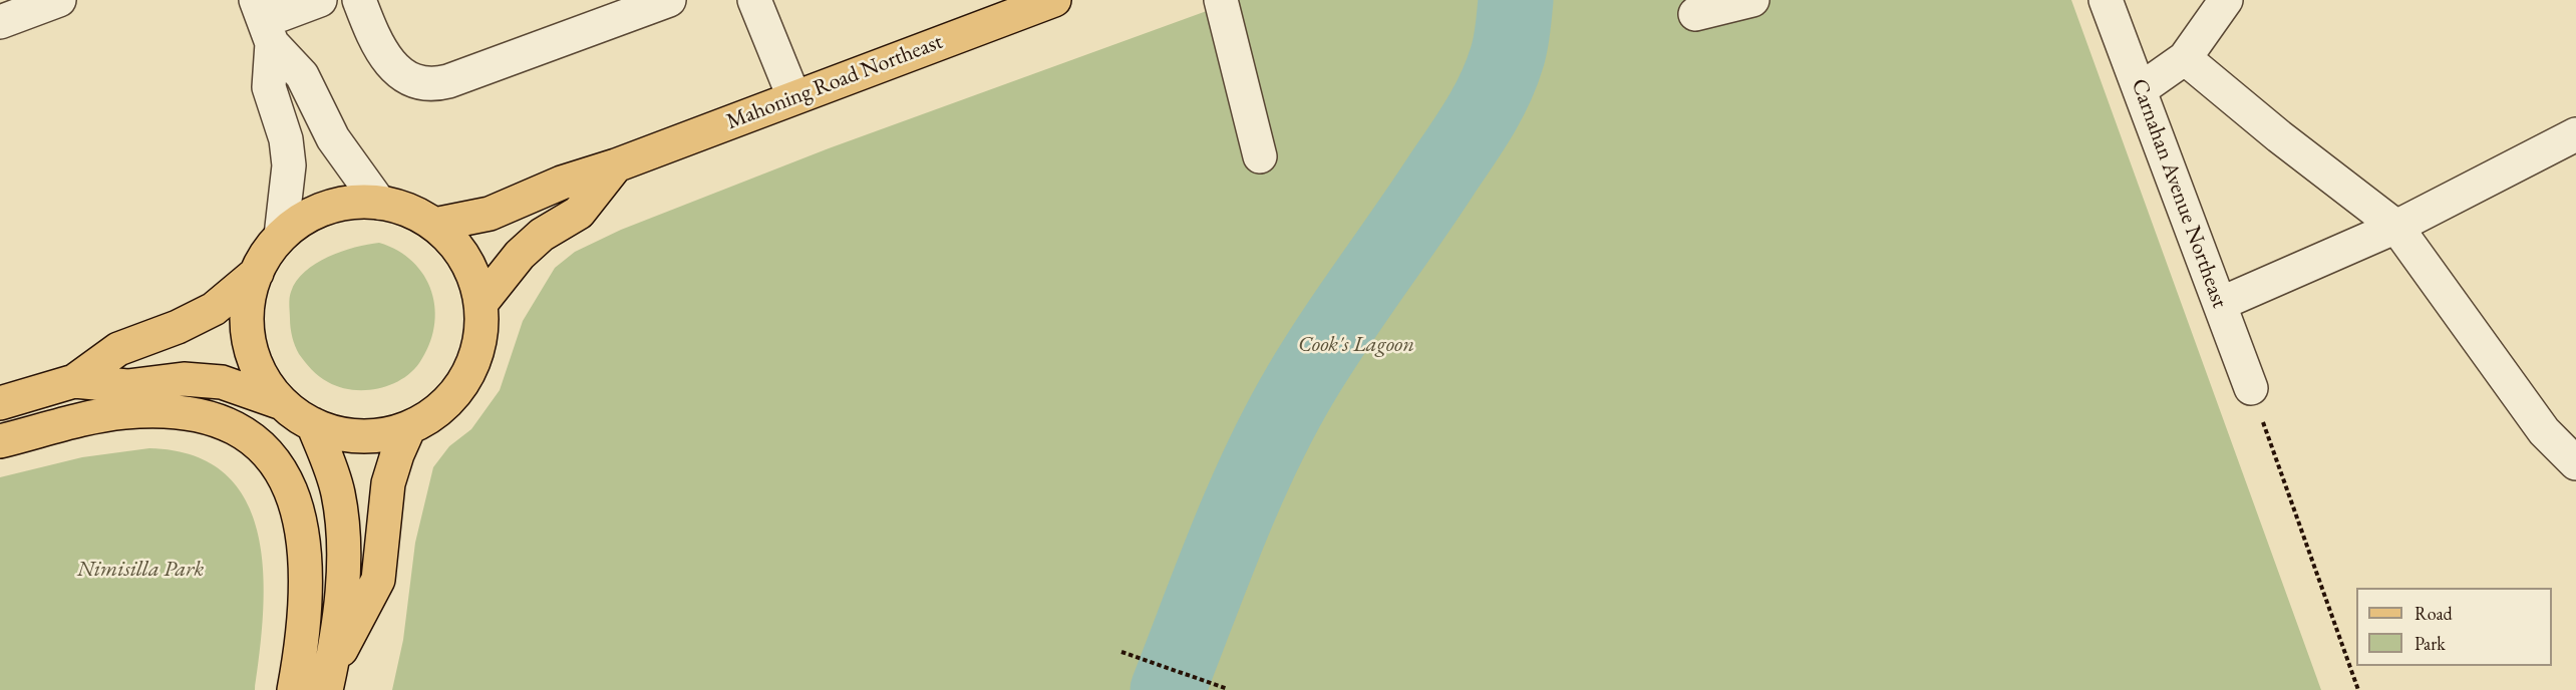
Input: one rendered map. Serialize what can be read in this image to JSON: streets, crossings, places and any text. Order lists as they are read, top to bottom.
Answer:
{
  "streets": {
    "main road": ["Mahoning Road Northeast"],
    "street": ["Carnahan Avenue Northeast"]
  },
  "parks": ["Cook's Lagoon", "Nimisilla Park"],
  "legend": ["Road", "Park"]
}
